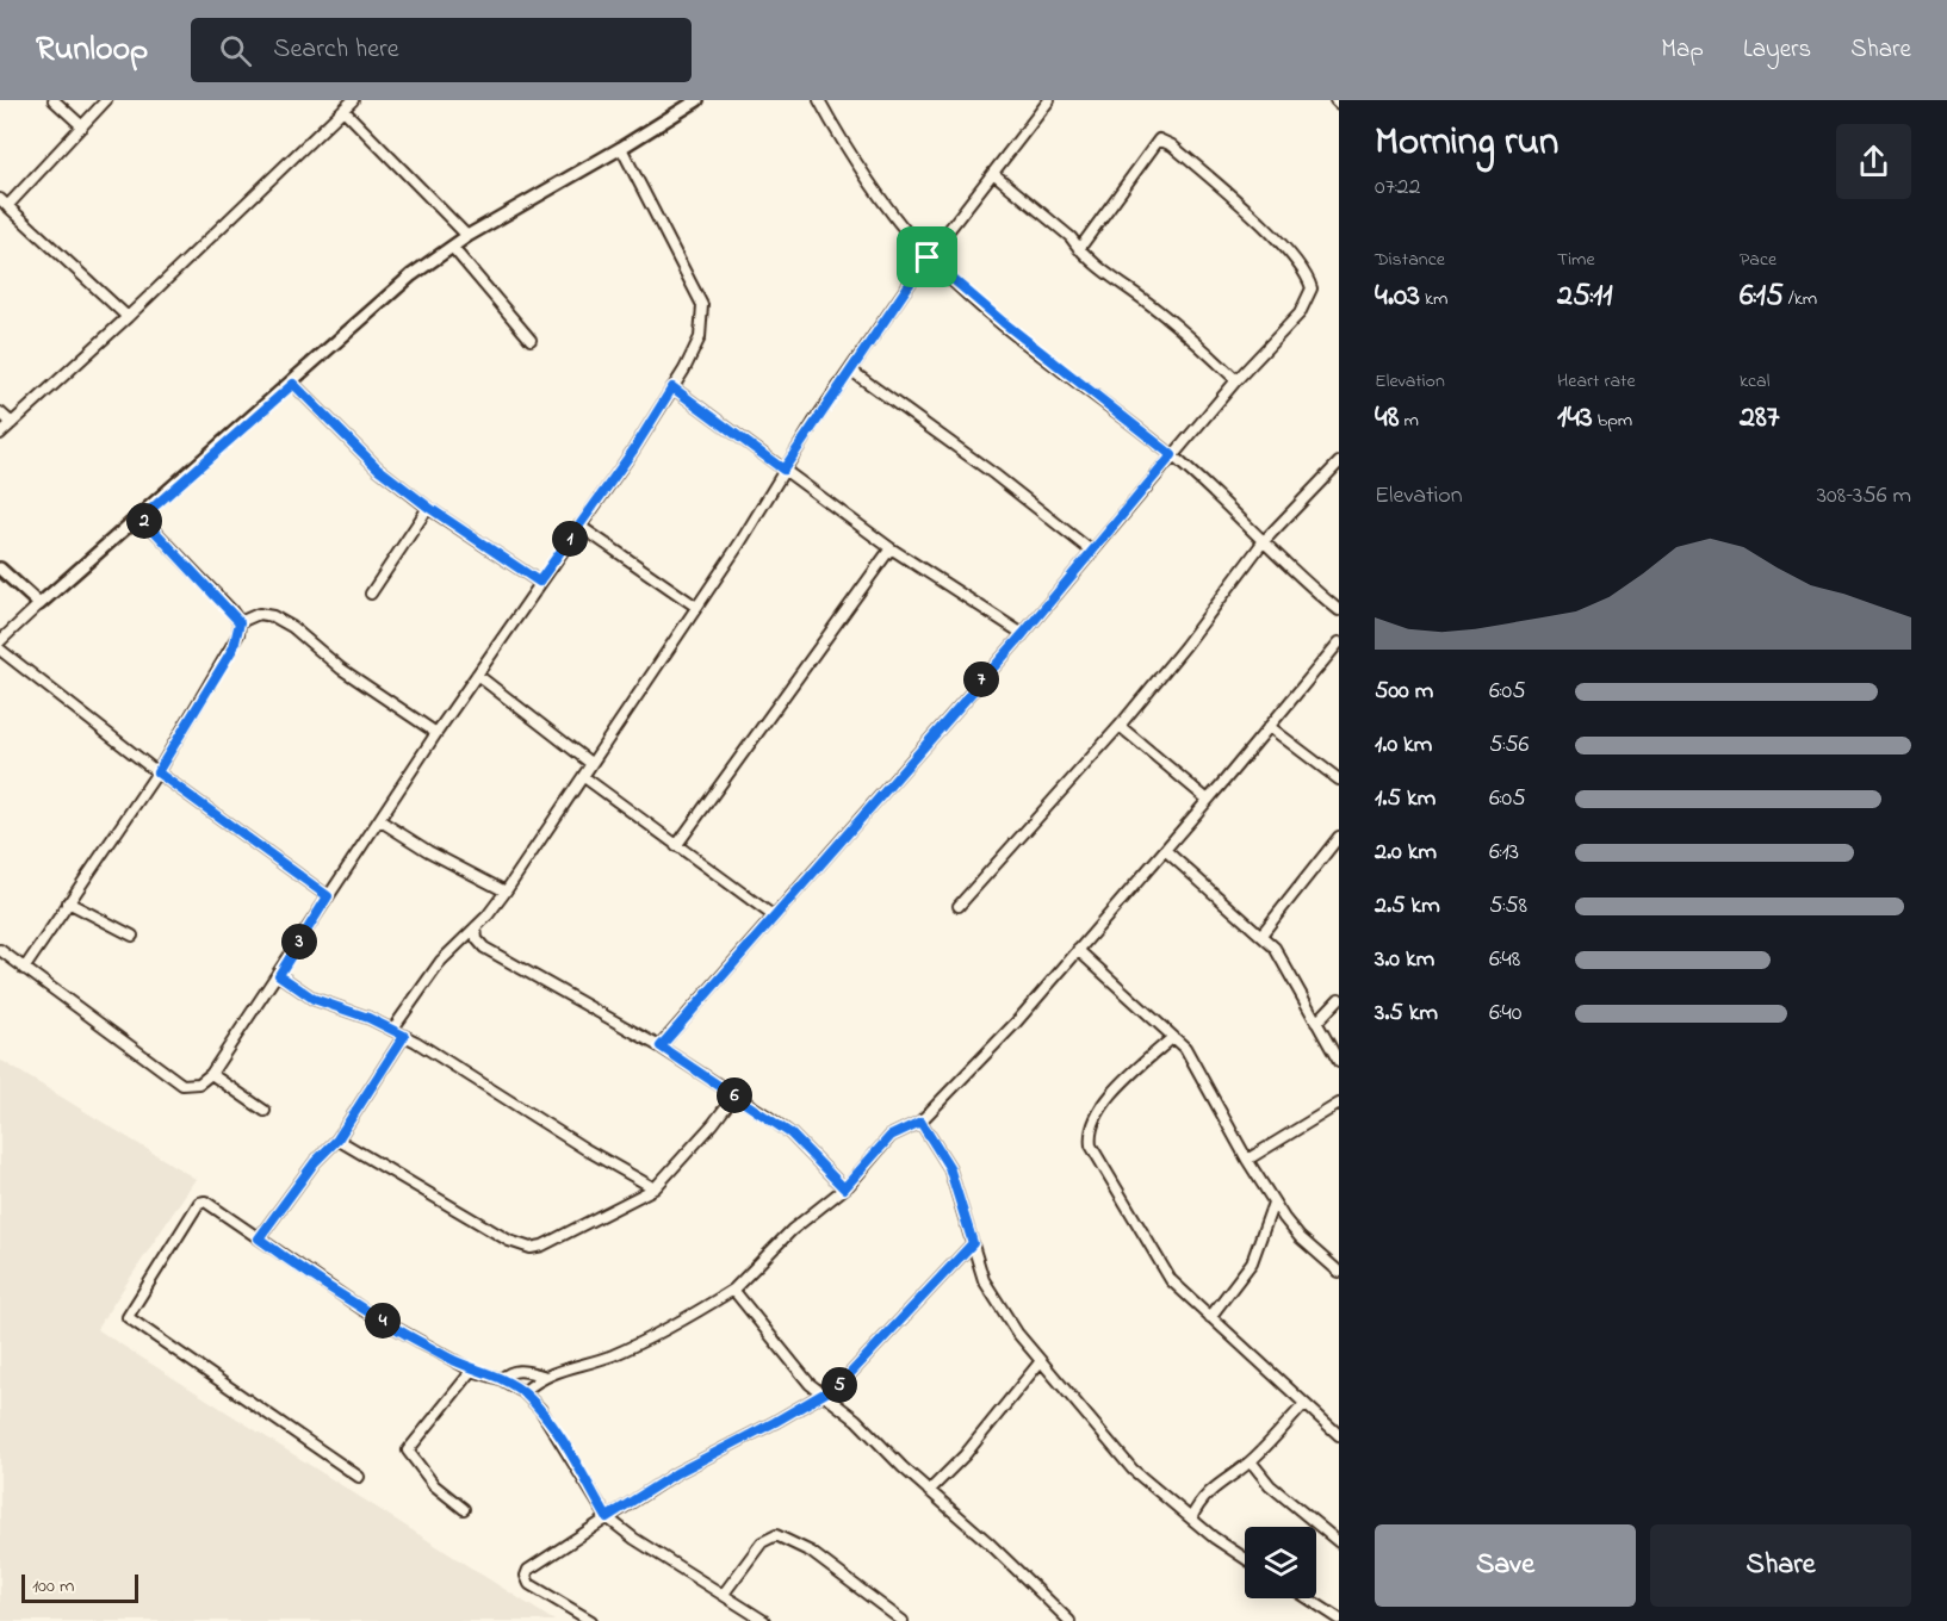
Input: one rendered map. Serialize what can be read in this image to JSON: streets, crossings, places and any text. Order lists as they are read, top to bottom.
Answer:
{
  "scale_bar": "100 m",
  "page": {
    "header": "Runloop",
    "search": "Search here",
    "nav": ["Map", "Layers", "Share"],
    "heading": ["Morning run", "07:22"],
    "stats": [
      ["Distance", "4.03 km"],
      ["Time", "25:11"],
      ["Pace", "6:15 /km"],
      ["Elevation", "48 m"],
      ["Heart rate", "143 bpm"],
      ["kcal", "287"]
    ],
    "chart": ["Elevation", "308–356 m"],
    "pins": [
      "2",
      "1",
      "7",
      "3",
      "6",
      "4",
      "5"
    ],
    "list": [
      {
        "name": "500 m",
        "note": "6:05"
      },
      {
        "name": "1.0 km",
        "note": "5:56"
      },
      {
        "name": "1.5 km",
        "note": "6:05"
      },
      {
        "name": "2.0 km",
        "note": "6:13"
      },
      {
        "name": "2.5 km",
        "note": "5:58"
      },
      {
        "name": "3.0 km",
        "note": "6:48"
      },
      {
        "name": "3.5 km",
        "note": "6:40"
      }
    ],
    "buttons": ["Save", "Share"],
    "scale": "100 m"
  }
}
